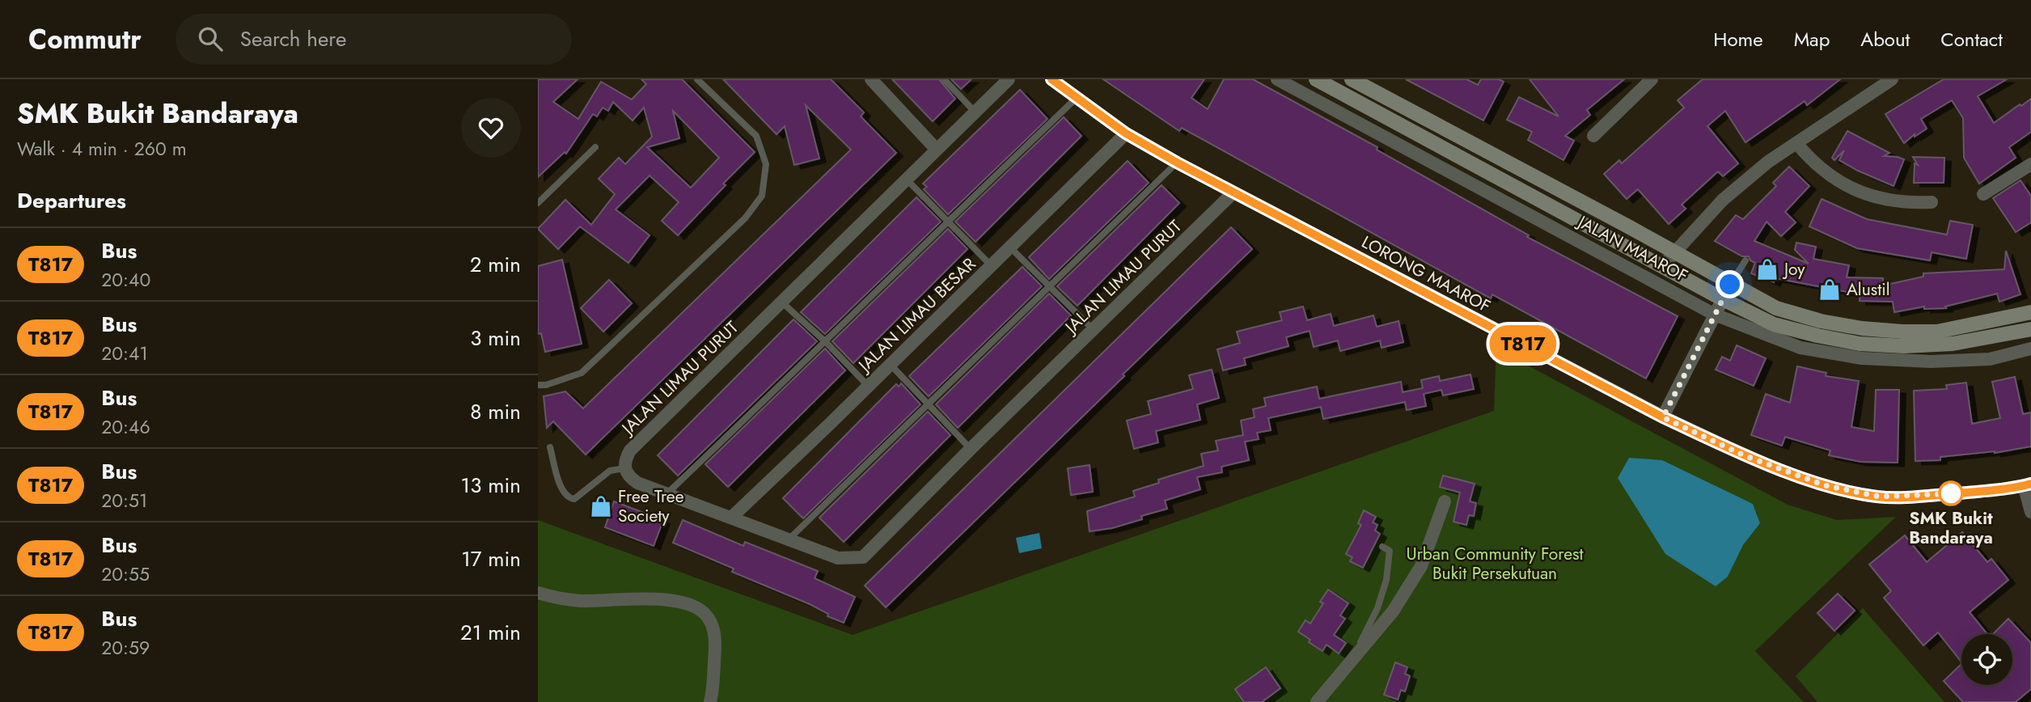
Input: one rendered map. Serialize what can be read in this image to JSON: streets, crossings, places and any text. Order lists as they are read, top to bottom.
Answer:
{
  "streets": {
    "main road": ["JALAN MAAROF"],
    "street": ["LORONG MAAROF", "JALAN LIMAU PURUT", "JALAN LIMAU BESAR"]
  },
  "crossings": [
    ["LORONG MAAROF", "JALAN LIMAU PURUT"],
    ["LORONG MAAROF", "JALAN LIMAU BESAR"],
    ["JALAN LIMAU PURUT", "JALAN LIMAU BESAR"]
  ],
  "parks": ["Urban Community Forest Bukit Persekutuan"],
  "places": {
    "shop": ["Joy", "Alustil", "Free Tree Society"],
    "other": ["SMK Bukit Bandaraya"]
  },
  "lines": ["bus line T817"],
  "page": {
    "header": "Commutr",
    "search": "Search here",
    "nav": [
      "Home",
      "Map",
      "About",
      "Contact"
    ],
    "heading": [
      ["SMK Bukit Bandaraya", "Walk · 4 min · 260 m"],
      "Departures"
    ],
    "on_map": "T817",
    "list": [
      {
        "mark": "T817",
        "name": "Bus",
        "note": "20:40",
        "value": "2 min"
      },
      {
        "mark": "T817",
        "name": "Bus",
        "note": "20:41",
        "value": "3 min"
      },
      {
        "mark": "T817",
        "name": "Bus",
        "note": "20:46",
        "value": "8 min"
      },
      {
        "mark": "T817",
        "name": "Bus",
        "note": "20:51",
        "value": "13 min"
      },
      {
        "mark": "T817",
        "name": "Bus",
        "note": "20:55",
        "value": "17 min"
      },
      {
        "mark": "T817",
        "name": "Bus",
        "note": "20:59",
        "value": "21 min"
      }
    ]
  }
}
